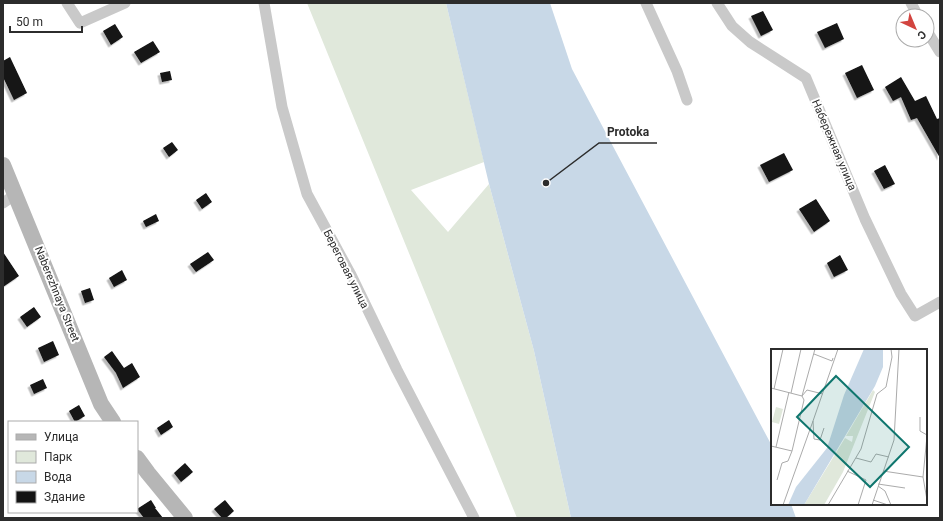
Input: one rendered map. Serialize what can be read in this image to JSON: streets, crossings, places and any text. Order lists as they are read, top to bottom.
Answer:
{
  "streets": {
    "street": ["Набережная улица", "Береговая улица", "Naberezhnaya Street"]
  },
  "places": ["Protoka"],
  "legend": [
    "Улица",
    "Парк",
    "Вода",
    "Здание"
  ],
  "scale_bar": "50 m",
  "north": "bottom right"
}
